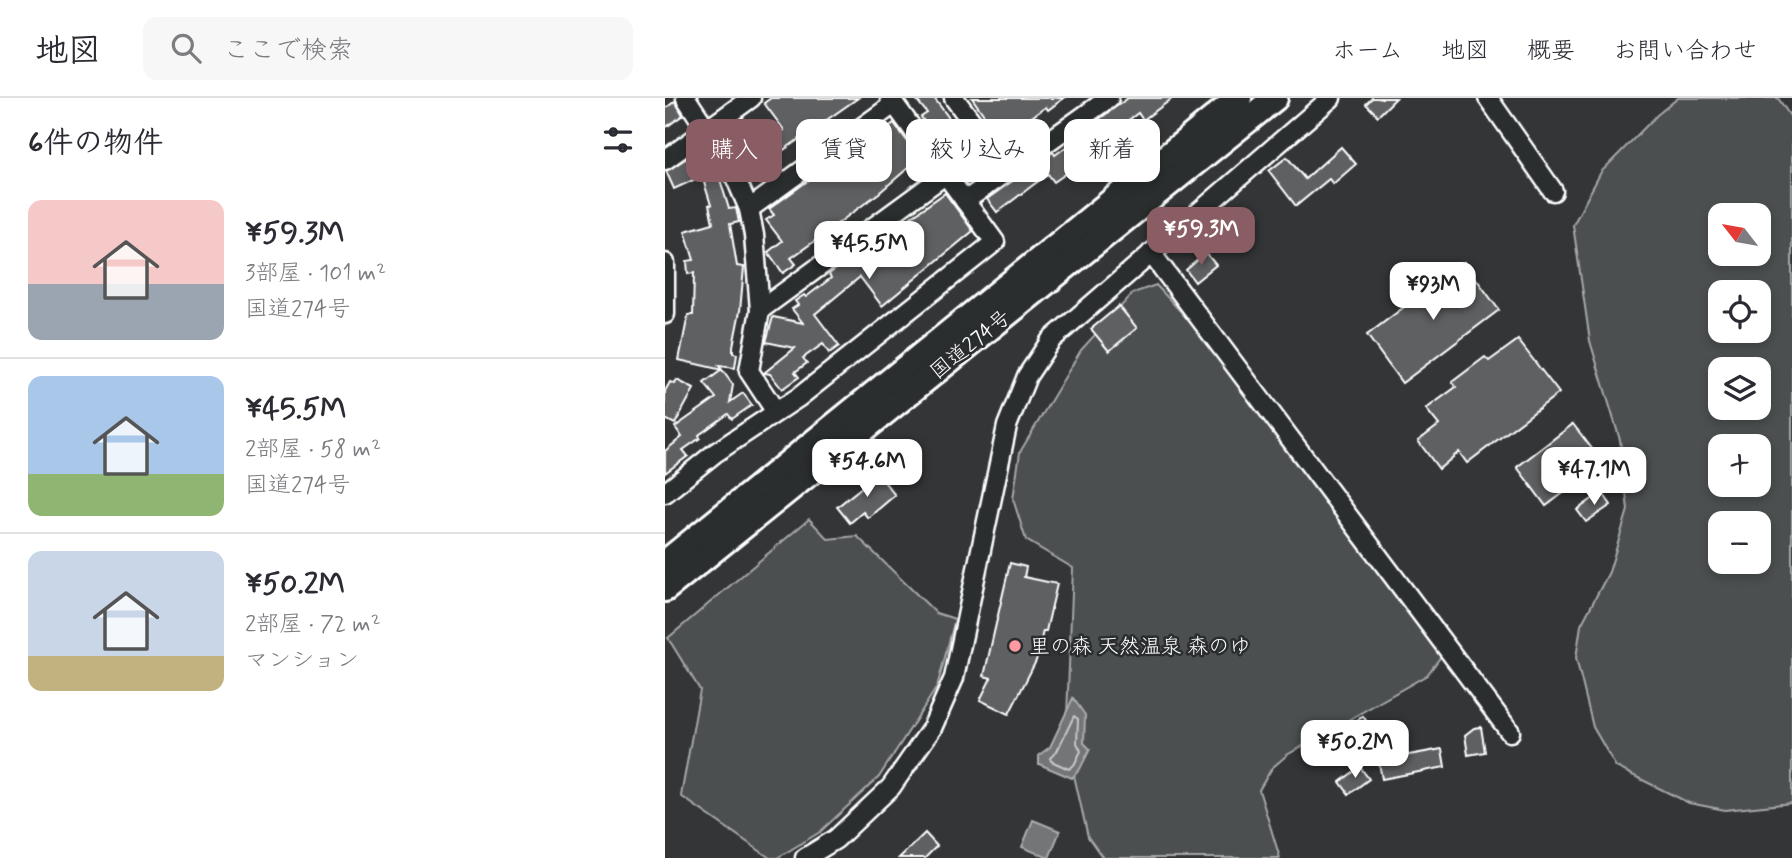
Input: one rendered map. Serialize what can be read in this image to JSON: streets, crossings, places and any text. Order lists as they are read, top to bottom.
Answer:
{
  "streets": {
    "highway": ["国道274号"]
  },
  "places": ["里の森 天然温泉 森のゆ"],
  "north": "top left",
  "page": {
    "header": "地図",
    "search": "ここで検索",
    "nav": [
      "ホーム",
      "地図",
      "概要",
      "お問い合わせ"
    ],
    "heading": "6件の物件",
    "chip": [
      "購入",
      "賃貸",
      "絞り込み",
      "新着"
    ],
    "list": [
      {
        "name": "¥59.3M",
        "note": "3部屋 · 101 m² · 国道274号"
      },
      {
        "name": "¥45.5M",
        "note": "2部屋 · 58 m² · 国道274号"
      },
      {
        "name": "¥50.2M",
        "note": "2部屋 · 72 m² · マンション"
      }
    ],
    "map_buttons": ["+", "−"],
    "price": [
      "¥59.3M",
      "¥45.5M",
      "¥93M",
      "¥54.6M",
      "¥47.1M",
      "¥50.2M"
    ]
  }
}
